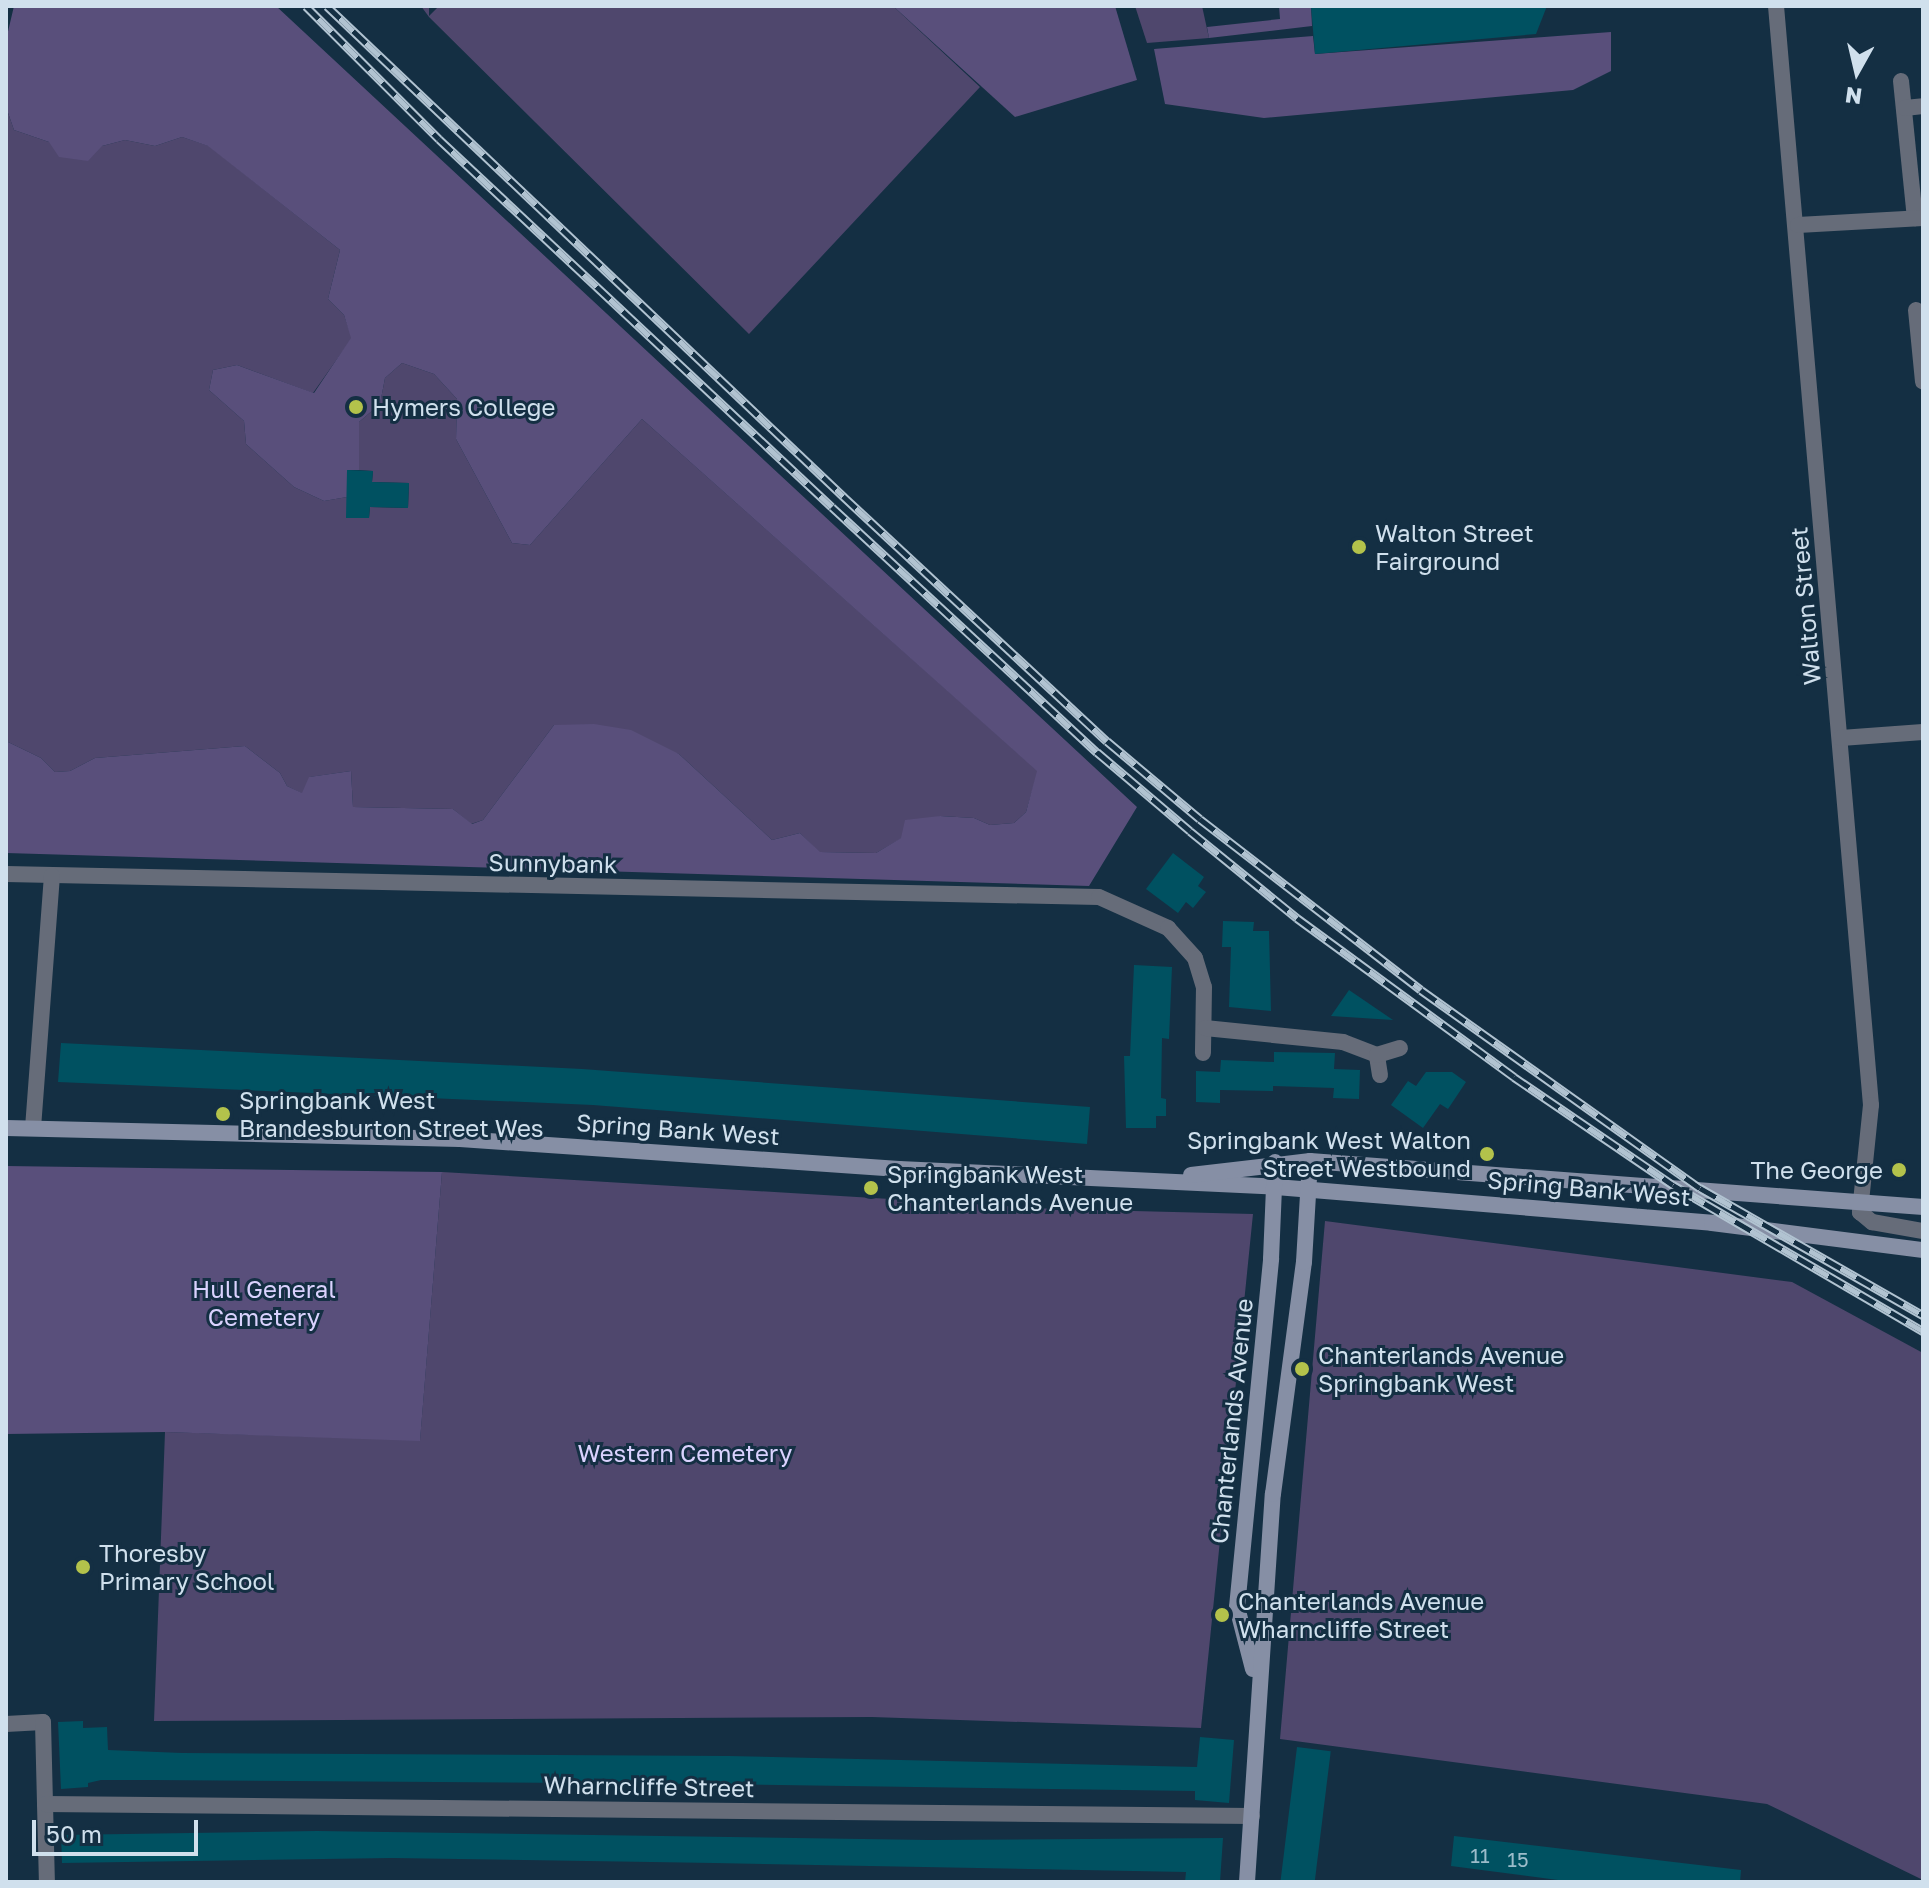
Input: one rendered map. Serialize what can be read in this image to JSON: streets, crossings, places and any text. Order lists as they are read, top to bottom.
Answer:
{
  "streets": {
    "street": [
      "Walton Street",
      "Sunnybank",
      "Spring Bank West",
      "Chanterlands Avenue",
      "Wharncliffe Street"
    ]
  },
  "crossings": [
    ["Walton Street", "Spring Bank West"],
    ["Spring Bank West", "Chanterlands Avenue"],
    ["Chanterlands Avenue", "Wharncliffe Street"]
  ],
  "parks": ["Hull General Cemetery", "Western Cemetery"],
  "places": [
    "Hymers College",
    "Walton Street Fairground",
    "Springbank West Brandesburton Street Wes",
    "Springbank West Walton Street Westbound",
    "The George",
    "Springbank West Chanterlands Avenue",
    "Chanterlands Avenue Springbank West",
    "Thoresby Primary School",
    "Chanterlands Avenue Wharncliffe Street"
  ],
  "house_numbers": ["11", "15"],
  "scale_bar": "50 m",
  "north": "bottom"
}
